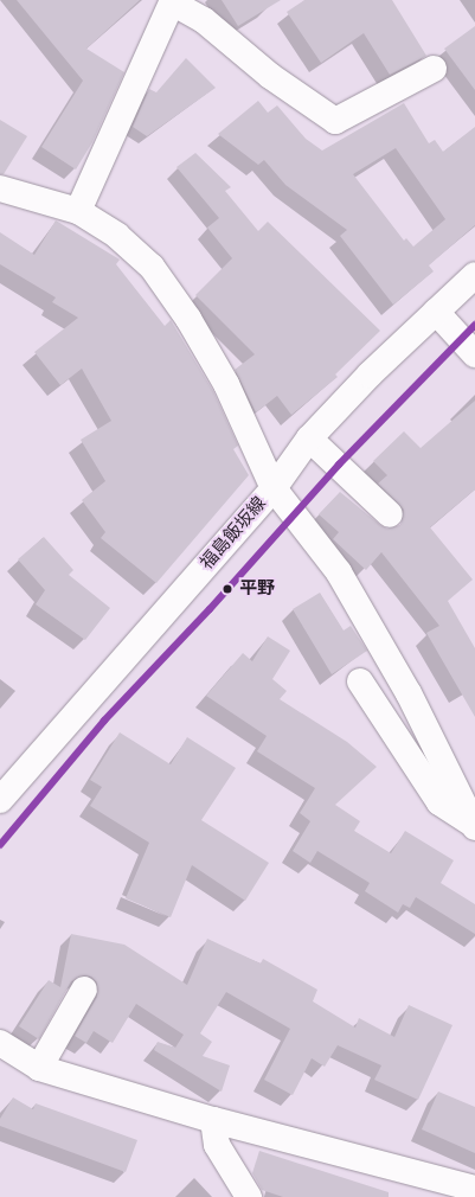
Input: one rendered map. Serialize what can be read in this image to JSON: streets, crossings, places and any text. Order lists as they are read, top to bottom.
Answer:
{
  "streets": {
    "street": ["福島飯坂線"]
  },
  "places": ["平野"]
}
